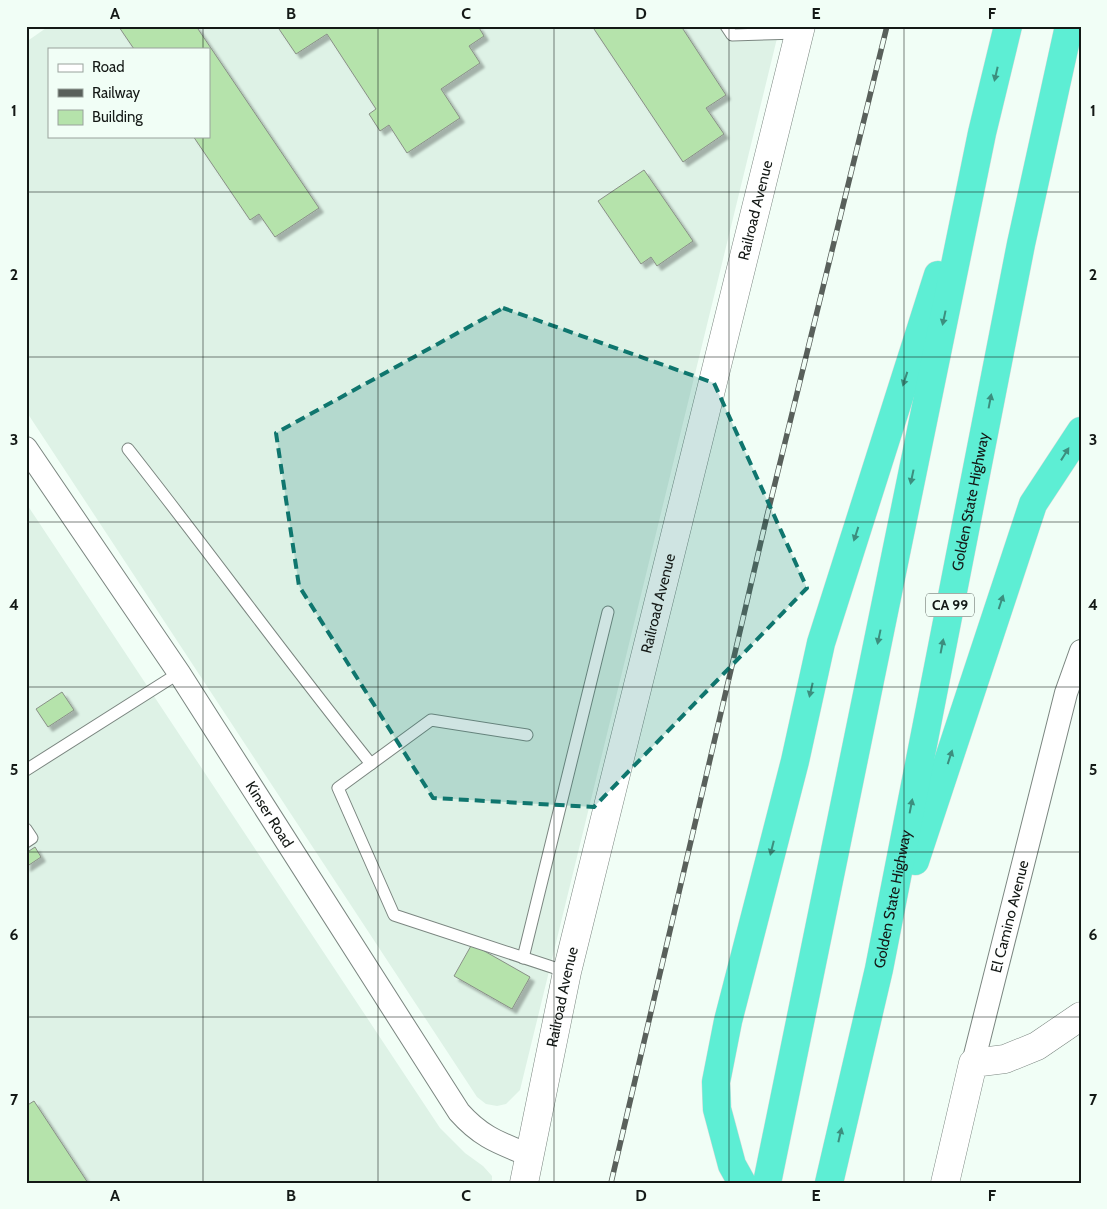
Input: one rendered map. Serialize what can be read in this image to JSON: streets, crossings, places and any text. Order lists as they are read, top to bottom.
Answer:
{
  "streets": {
    "highway": ["Golden State Highway", "CA 99"],
    "street": ["Railroad Avenue", "Kinser Road", "El Camino Avenue"]
  },
  "crossings": [
    ["Railroad Avenue", "Kinser Road"]
  ],
  "legend": ["Road", "Railway", "Building"],
  "grid": {
    "columns": [
      "A",
      "B",
      "C",
      "D",
      "E",
      "F"
    ],
    "rows": [
      "1",
      "2",
      "3",
      "4",
      "5",
      "6",
      "7"
    ]
  }
}
